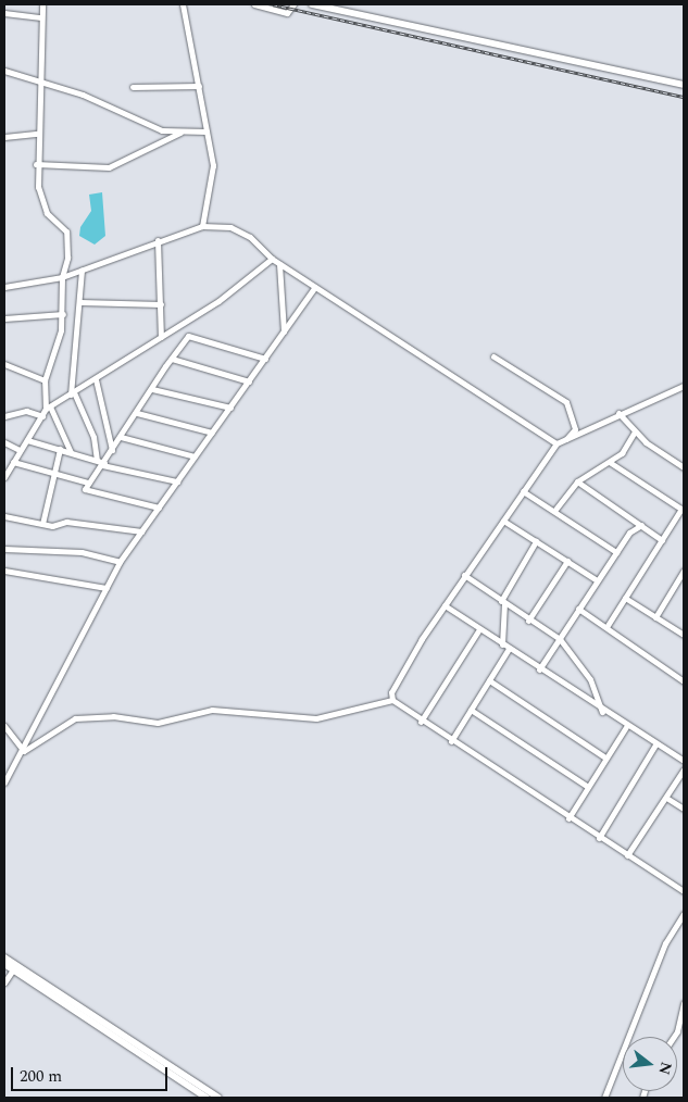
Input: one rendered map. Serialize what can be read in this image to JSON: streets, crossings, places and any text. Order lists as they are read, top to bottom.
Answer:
{
  "scale_bar": "200 m",
  "north": "right"
}
